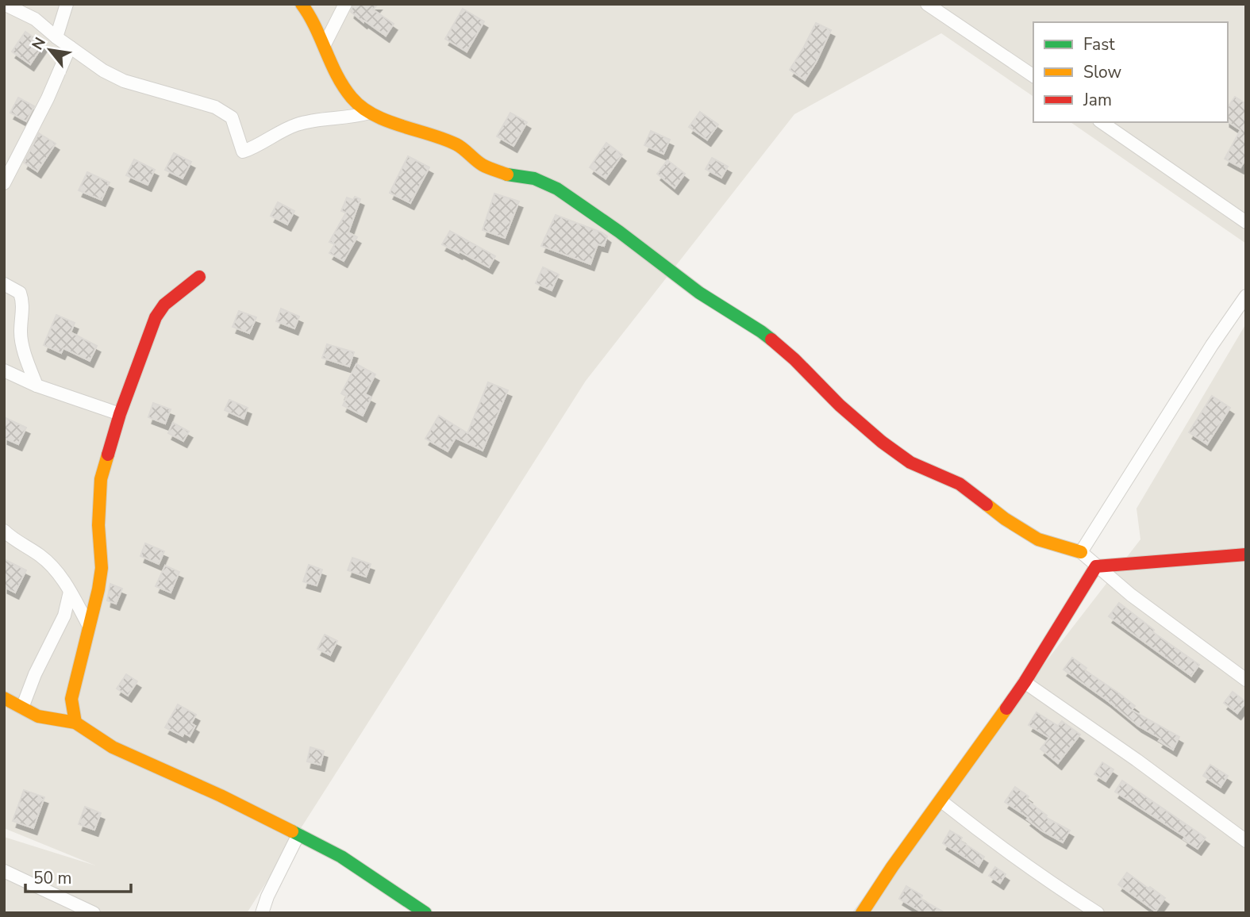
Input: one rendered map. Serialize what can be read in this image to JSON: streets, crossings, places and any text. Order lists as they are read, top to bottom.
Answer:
{
  "legend": ["Fast", "Slow", "Jam"],
  "scale_bar": "50 m",
  "north": "top left"
}
